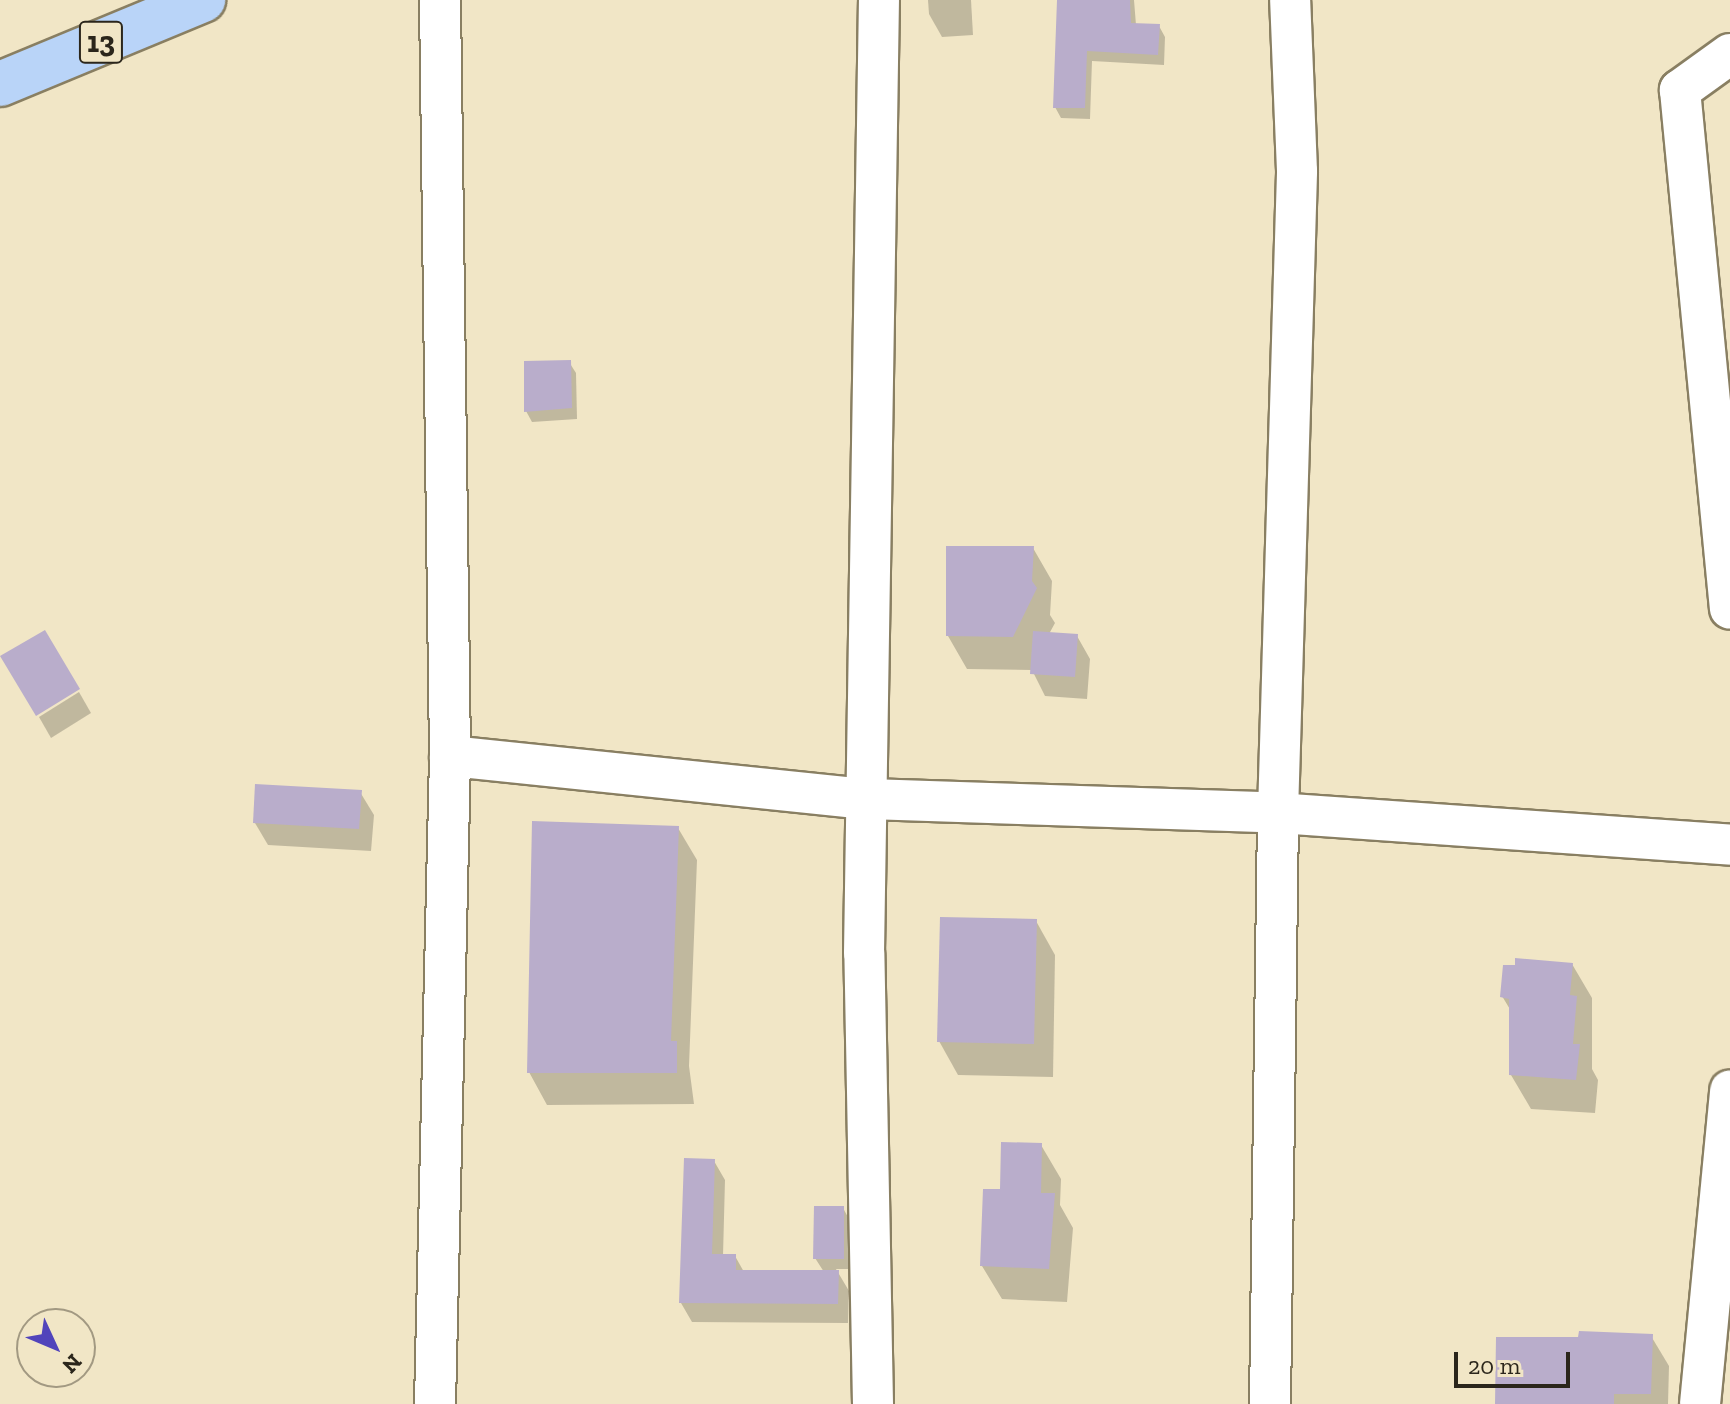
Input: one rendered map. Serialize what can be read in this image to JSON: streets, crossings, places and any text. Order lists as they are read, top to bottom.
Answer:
{
  "streets": {
    "main road": ["13"]
  },
  "scale_bar": "20 m",
  "north": "bottom right"
}
